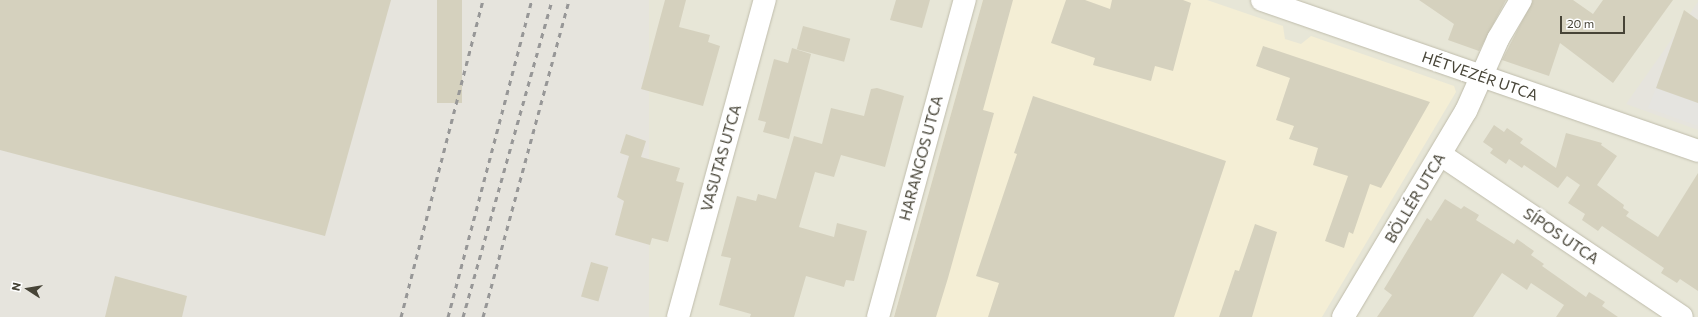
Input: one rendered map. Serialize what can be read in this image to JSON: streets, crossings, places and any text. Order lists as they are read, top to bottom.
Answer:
{
  "streets": {
    "street": [
      "HÉTVEZÉR UTCA",
      "VASUTAS UTCA",
      "HARANGOS UTCA",
      "BÖLLÉR UTCA",
      "SÍPOS UTCA"
    ]
  },
  "crossings": [
    ["HÉTVEZÉR UTCA", "BÖLLÉR UTCA"],
    ["BÖLLÉR UTCA", "SÍPOS UTCA"]
  ],
  "scale_bar": "20 m",
  "north": "left"
}
